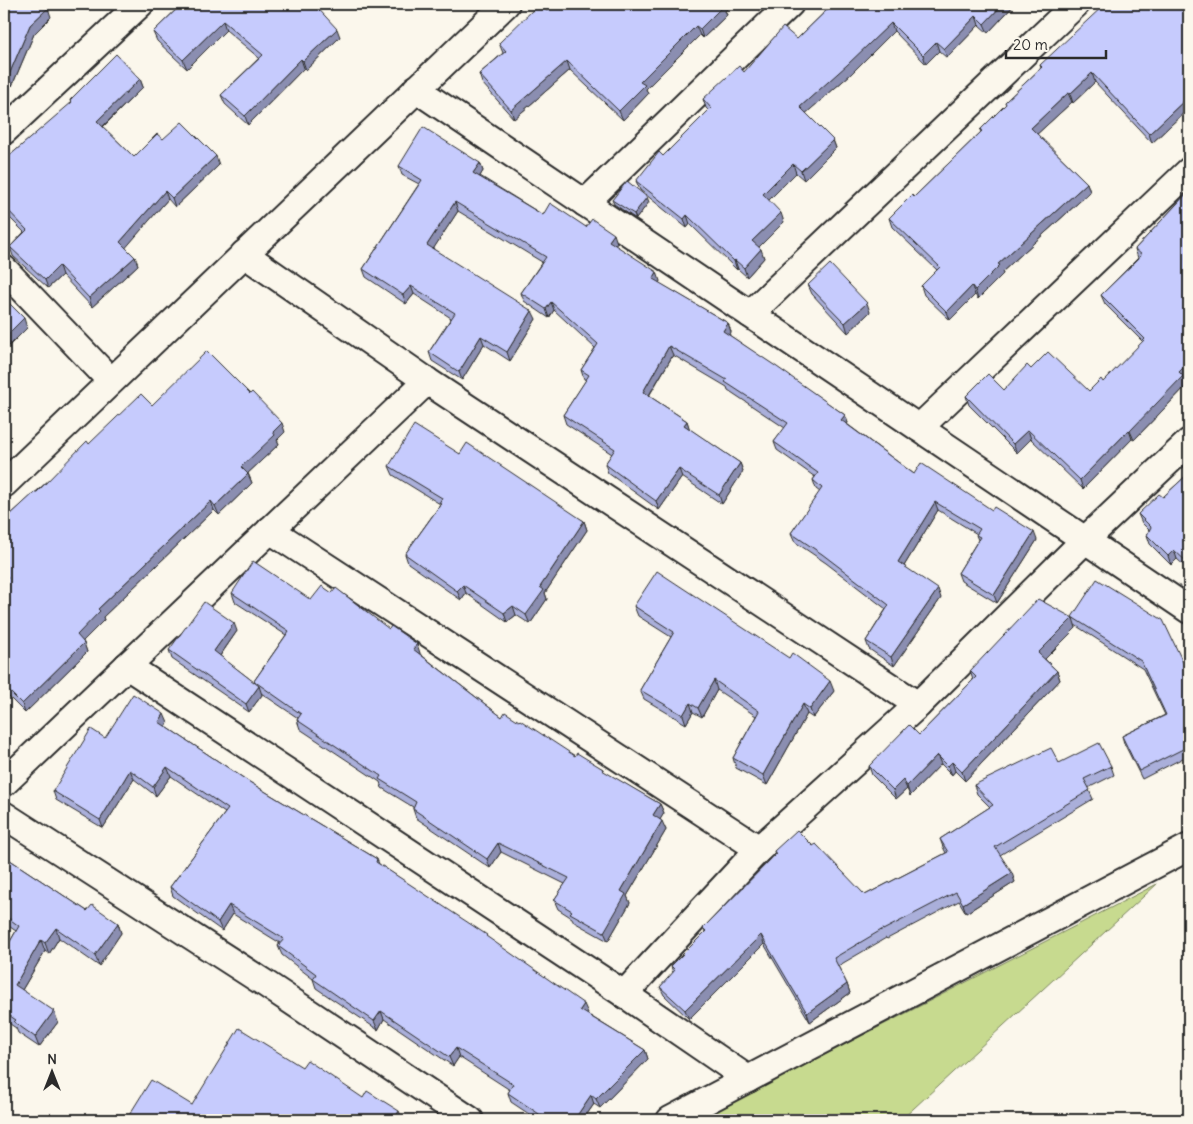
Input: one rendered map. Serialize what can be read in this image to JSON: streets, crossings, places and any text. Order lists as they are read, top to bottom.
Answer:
{
  "scale_bar": "20 m",
  "north": "top"
}
